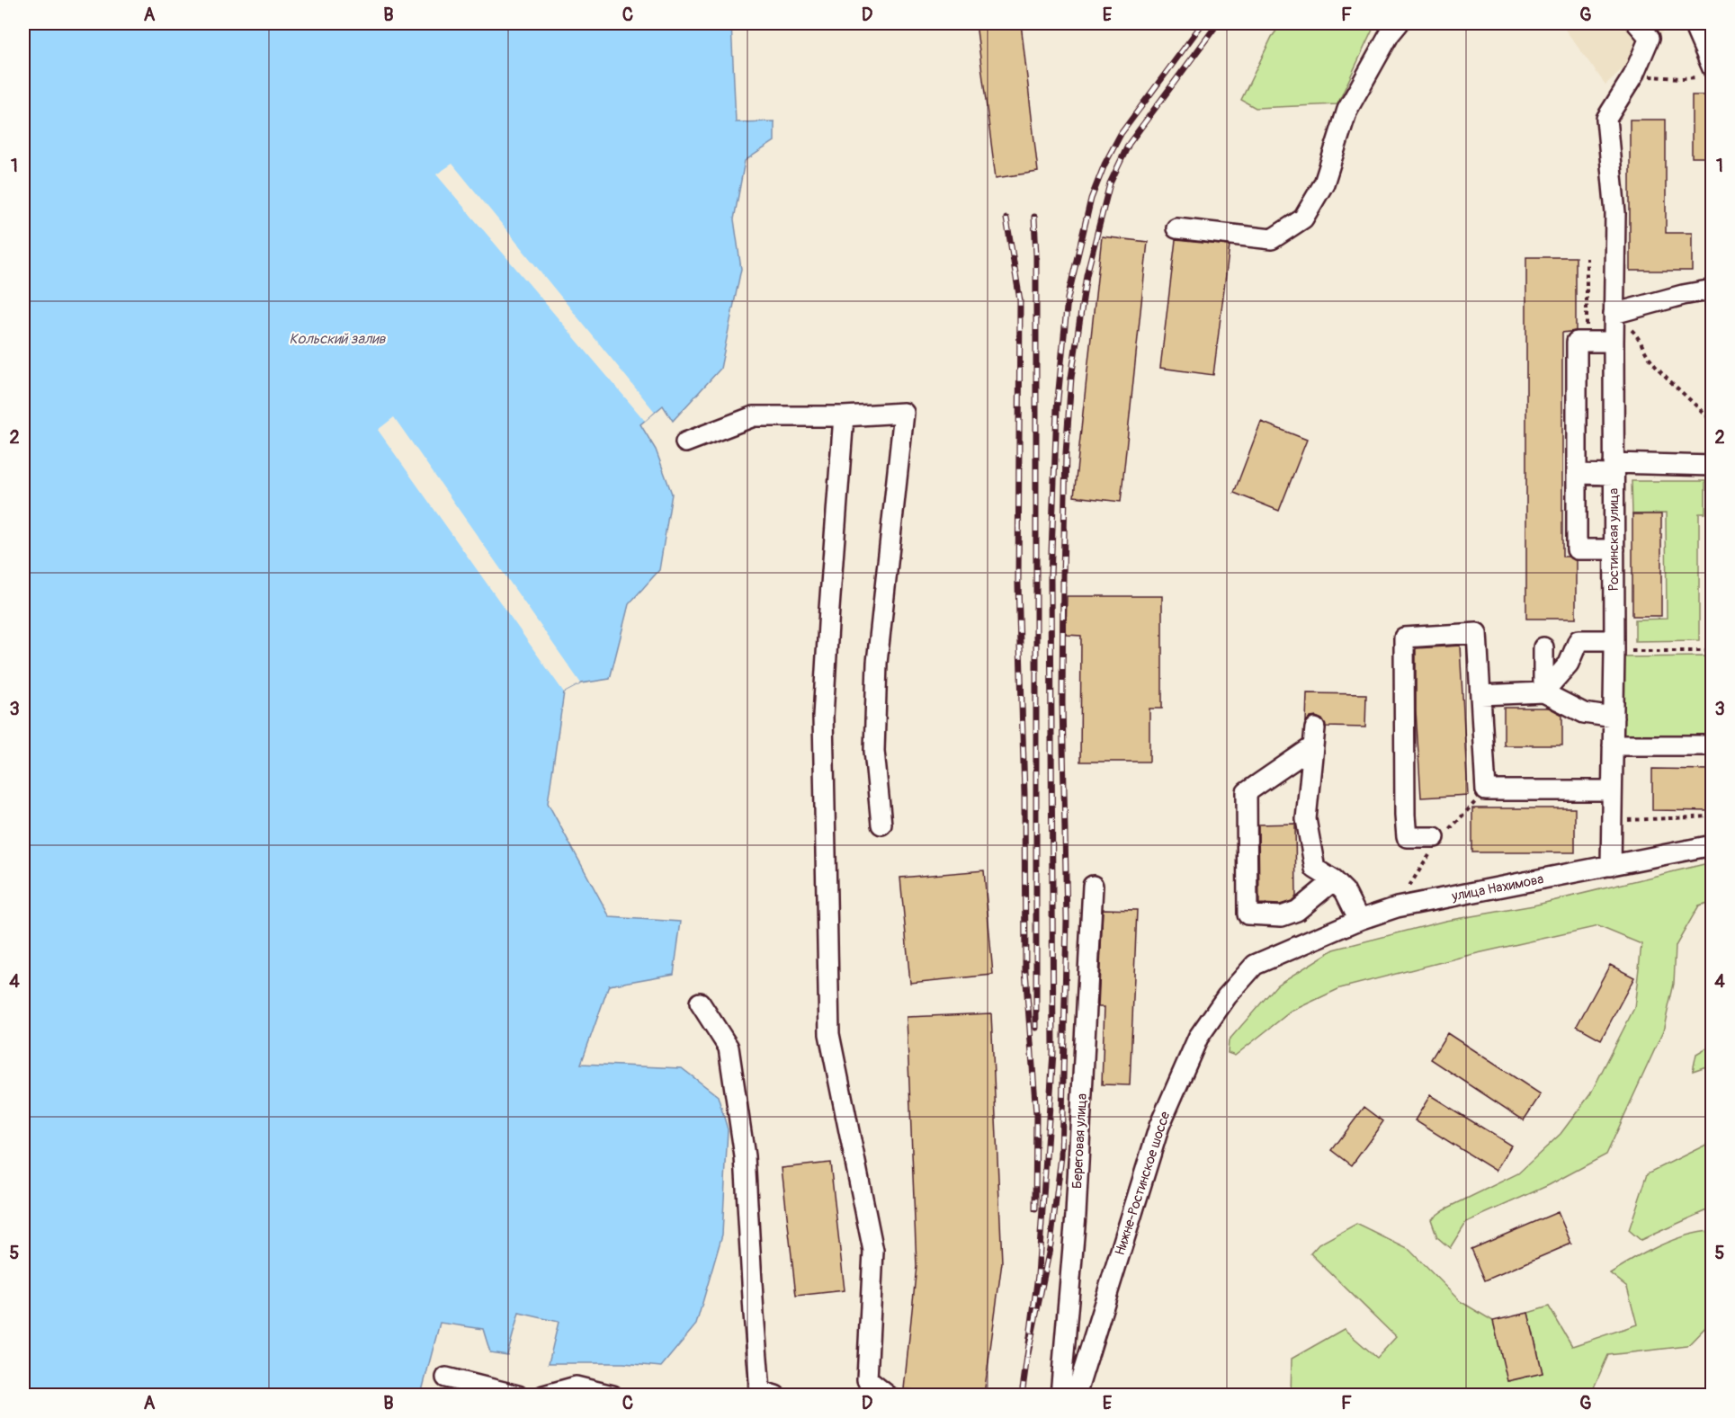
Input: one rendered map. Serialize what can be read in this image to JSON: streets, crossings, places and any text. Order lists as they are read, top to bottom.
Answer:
{
  "streets": {
    "street": [
      "Ростинская улица",
      "улица Нахимова",
      "Береговая улица",
      "Нижне-Ростинское шоссе"
    ]
  },
  "crossings": [
    ["Ростинская улица", "улица Нахимова"],
    ["улица Нахимова", "Нижне-Ростинское шоссе"]
  ],
  "water": ["Кольский залив"],
  "grid": {
    "columns": [
      "A",
      "B",
      "C",
      "D",
      "E",
      "F",
      "G"
    ],
    "rows": [
      "1",
      "2",
      "3",
      "4",
      "5"
    ]
  }
}
